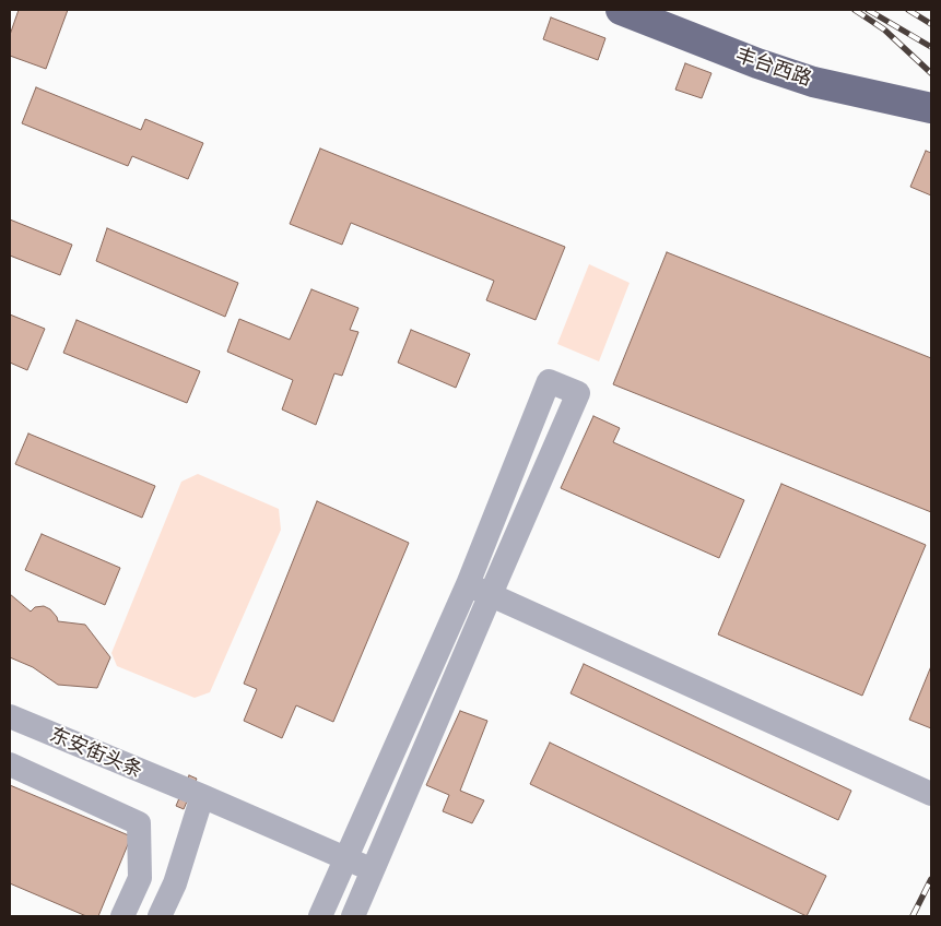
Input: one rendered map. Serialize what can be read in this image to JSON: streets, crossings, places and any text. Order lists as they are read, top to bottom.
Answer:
{
  "streets": {
    "main road": ["丰台西路"],
    "street": ["东安街头条"]
  }
}
